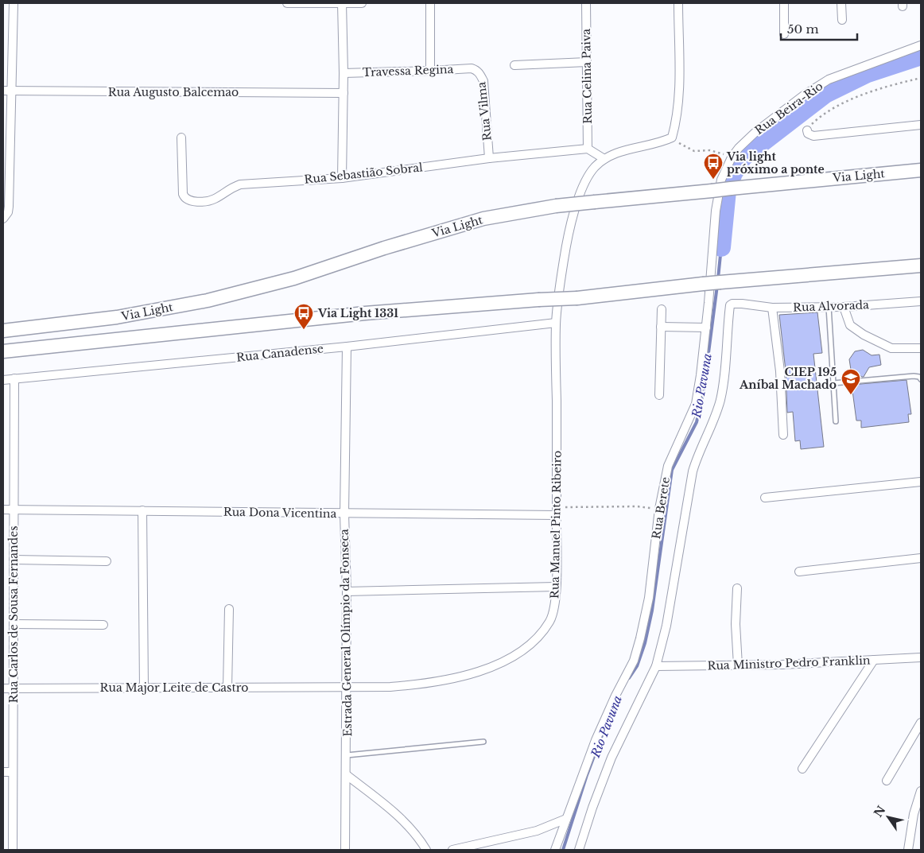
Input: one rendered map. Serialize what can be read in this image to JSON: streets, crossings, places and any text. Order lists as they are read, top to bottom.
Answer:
{
  "streets": {
    "main road": ["Via Light"],
    "street": [
      "Travessa Regina",
      "Rua Celina Paiva",
      "Rua Augusto Balcemao",
      "Rua Beira-Rio",
      "Rua Vilma",
      "Rua Sebastião Sobral",
      "Rua Alvorada",
      "Rua Canadense",
      "Rua Berete",
      "Rua Dona Vicentina",
      "Rua Manuel Pinto Ribeiro",
      "Rua Carlos de Sousa Fernandes",
      "Estrada General Olímpio da Fonseca",
      "Rua Ministro Pedro Franklin",
      "Rua Major Leite de Castro"
    ]
  },
  "crossings": [
    ["Travessa Regina", "Rua Vilma"],
    ["Rua Celina Paiva", "Rua Sebastião Sobral"],
    ["Rua Beira-Rio", "Rua Berete"],
    ["Rua Vilma", "Rua Sebastião Sobral"],
    ["Rua Alvorada", "Rua Ministro Pedro Franklin"],
    ["Rua Canadense", "Rua Manuel Pinto Ribeiro"],
    ["Rua Canadense", "Rua Carlos de Sousa Fernandes"],
    ["Rua Canadense", "Estrada General Olímpio da Fonseca"],
    ["Rua Dona Vicentina", "Rua Manuel Pinto Ribeiro"],
    ["Rua Dona Vicentina", "Rua Carlos de Sousa Fernandes"],
    ["Rua Dona Vicentina", "Estrada General Olímpio da Fonseca"],
    ["Rua Manuel Pinto Ribeiro", "Estrada General Olímpio da Fonseca"],
    ["Rua Manuel Pinto Ribeiro", "Rua Major Leite de Castro"],
    ["Rua Carlos de Sousa Fernandes", "Rua Major Leite de Castro"],
    ["Estrada General Olímpio da Fonseca", "Rua Major Leite de Castro"]
  ],
  "water": ["Rio Pavuna"],
  "places": {
    "bus stop": ["Via light próximo a ponte", "Via Light 1331"],
    "school or university": ["CIEP 195 Aníbal Machado"]
  },
  "scale_bar": "50 m",
  "north": "top left"
}
